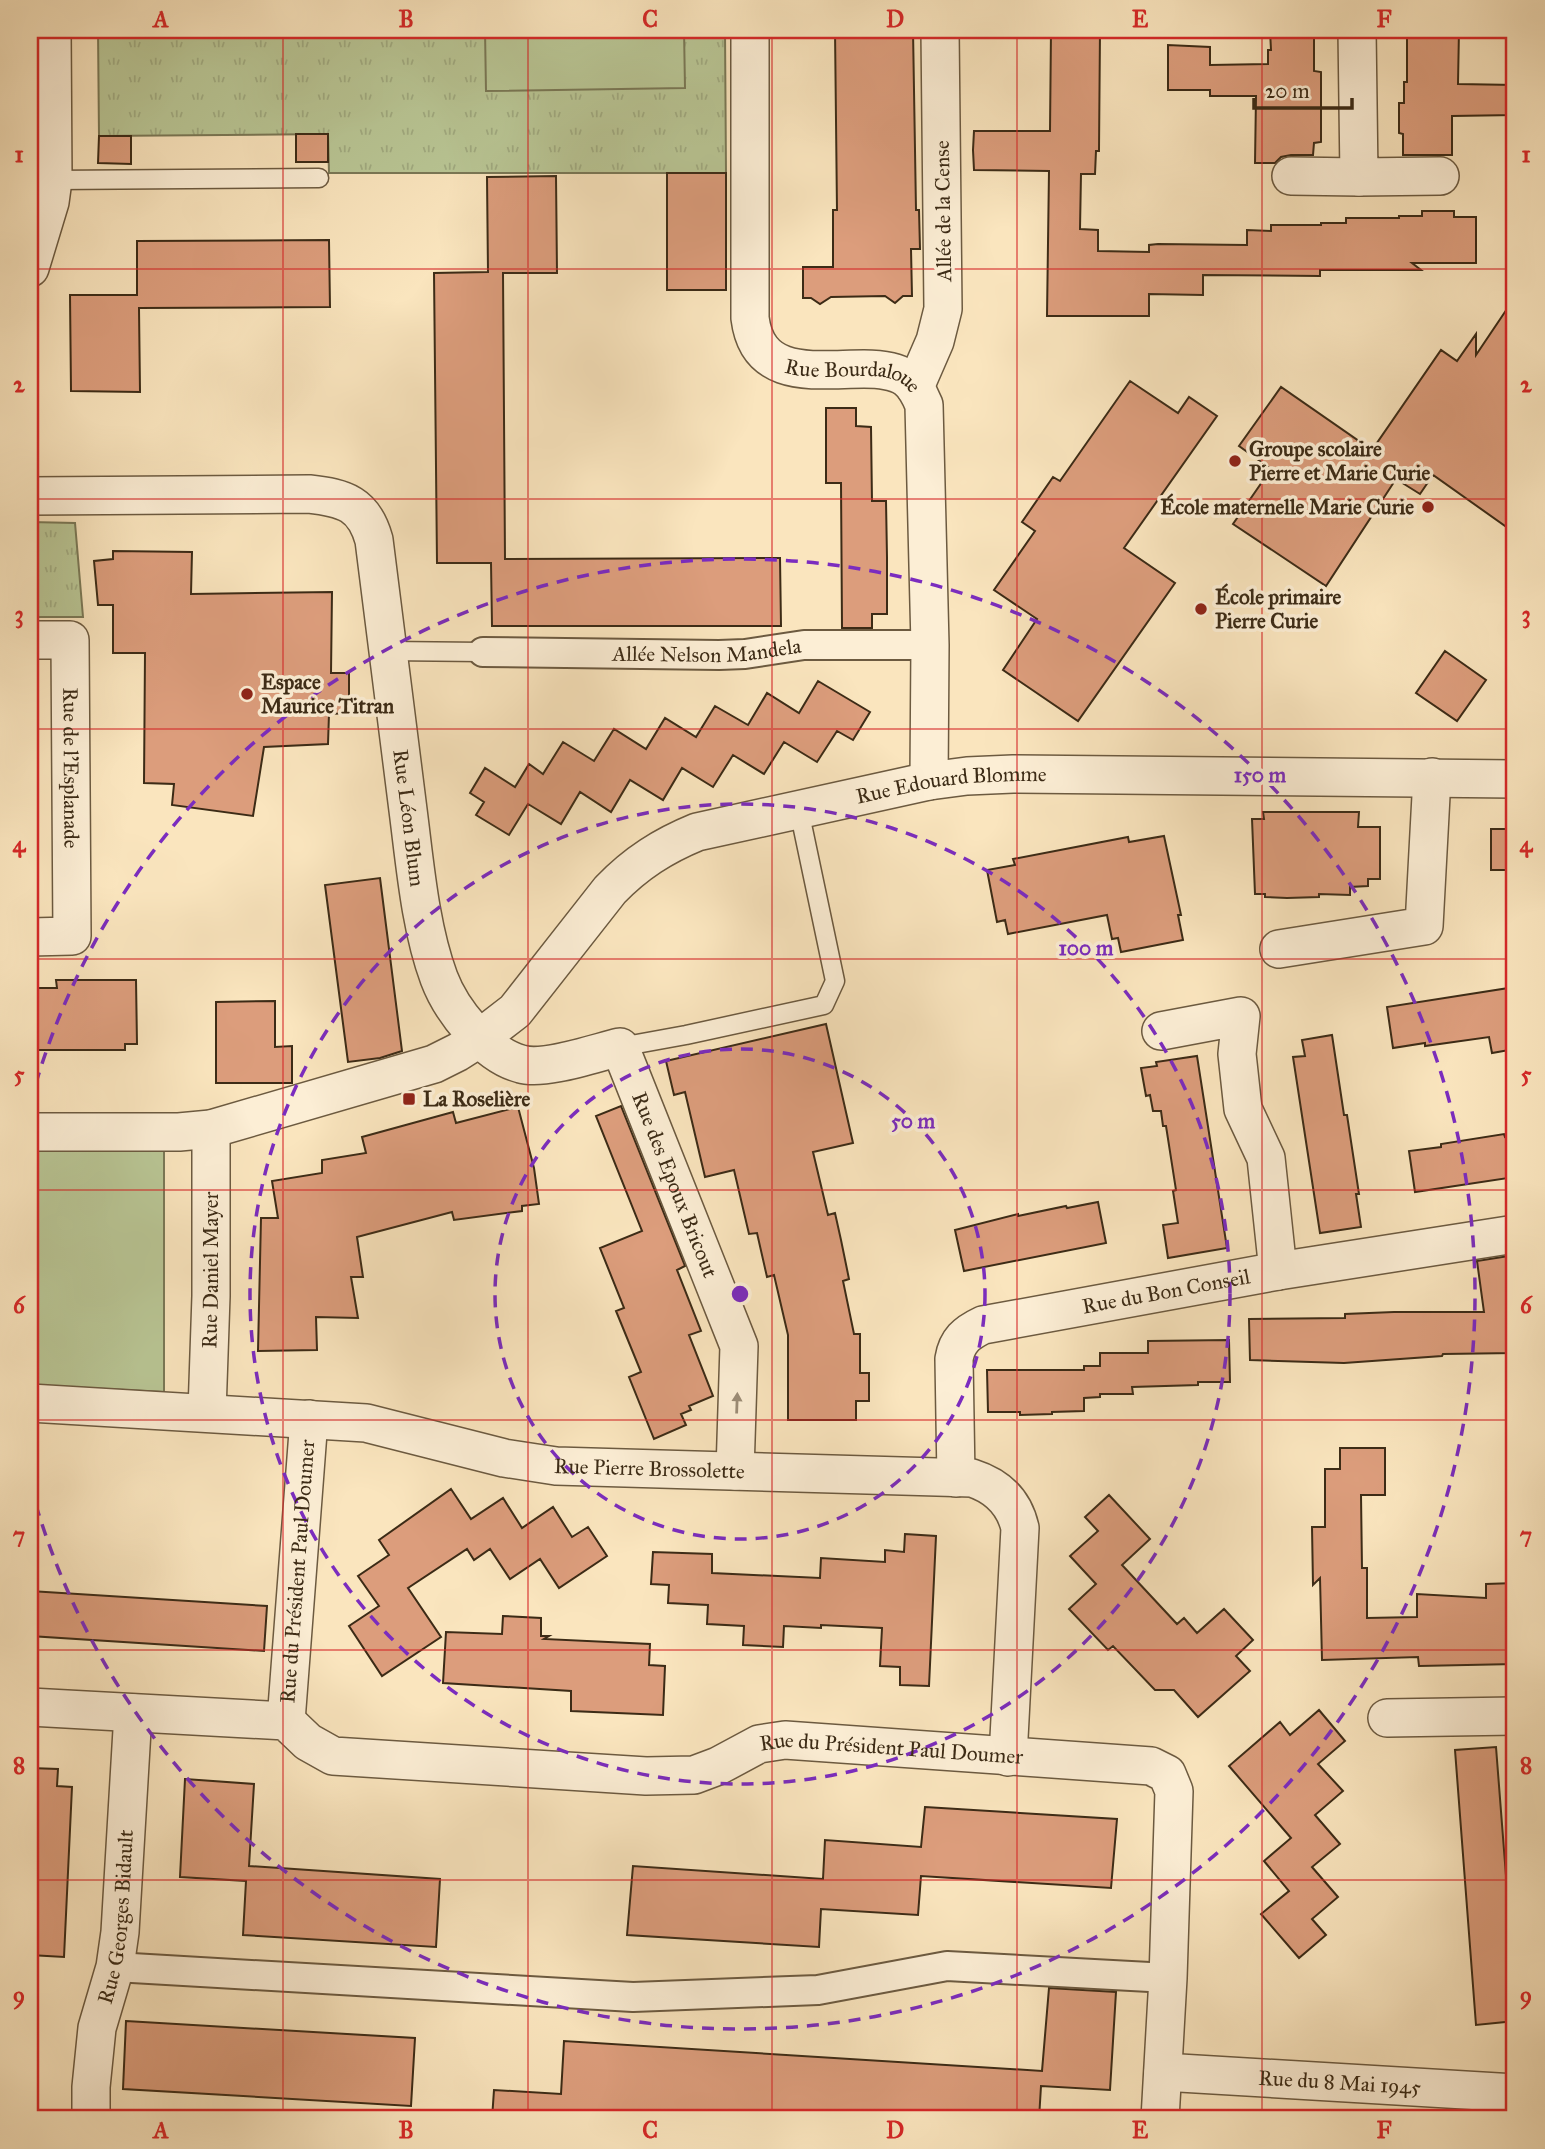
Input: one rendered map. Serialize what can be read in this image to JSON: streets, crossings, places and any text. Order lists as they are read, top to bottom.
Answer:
{
  "streets": {
    "street": [
      "Allée de la Cense",
      "Rue Bourdaloue",
      "Allée Nelson Mandela",
      "Rue de l'Esplanade",
      "Rue Edouard Blomme",
      "Rue Léon Blum",
      "Rue des Epoux Bricout",
      "Rue Daniel Mayer",
      "Rue du Bon Conseil",
      "Rue Pierre Brossolette",
      "Rue du Président Paul Doumer",
      "Rue Georges Bidault",
      "Rue du 8 Mai 1945"
    ]
  },
  "crossings": [
    ["Allée de la Cense", "Rue Bourdaloue"],
    ["Rue Bourdaloue", "Allée Nelson Mandela"],
    ["Rue Bourdaloue", "Rue Edouard Blomme"],
    ["Rue Edouard Blomme", "Rue Léon Blum"],
    ["Rue des Epoux Bricout", "Rue Pierre Brossolette"],
    ["Rue Daniel Mayer", "Rue Pierre Brossolette"],
    ["Rue du Bon Conseil", "Rue Pierre Brossolette"],
    ["Rue Pierre Brossolette", "Rue du Président Paul Doumer"],
    ["Rue du Président Paul Doumer", "Rue Georges Bidault"],
    ["Rue du Président Paul Doumer", "Rue du 8 Mai 1945"]
  ],
  "one_way": ["Rue des Epoux Bricout"],
  "places": {
    "other": [
      "Groupe scolaire Pierre et Marie Curie",
      "École maternelle Marie Curie",
      "École primaire Pierre Curie",
      "Espace Maurice Titran"
    ],
    "transit": ["La Roselière"]
  },
  "scale_bar": "20 m",
  "grid": {
    "columns": [
      "A",
      "B",
      "C",
      "D",
      "E",
      "F"
    ],
    "rows": [
      "1",
      "2",
      "3",
      "4",
      "5",
      "6",
      "7",
      "8",
      "9"
    ]
  },
  "rings": ["150 m", "100 m", "50 m"]
}
